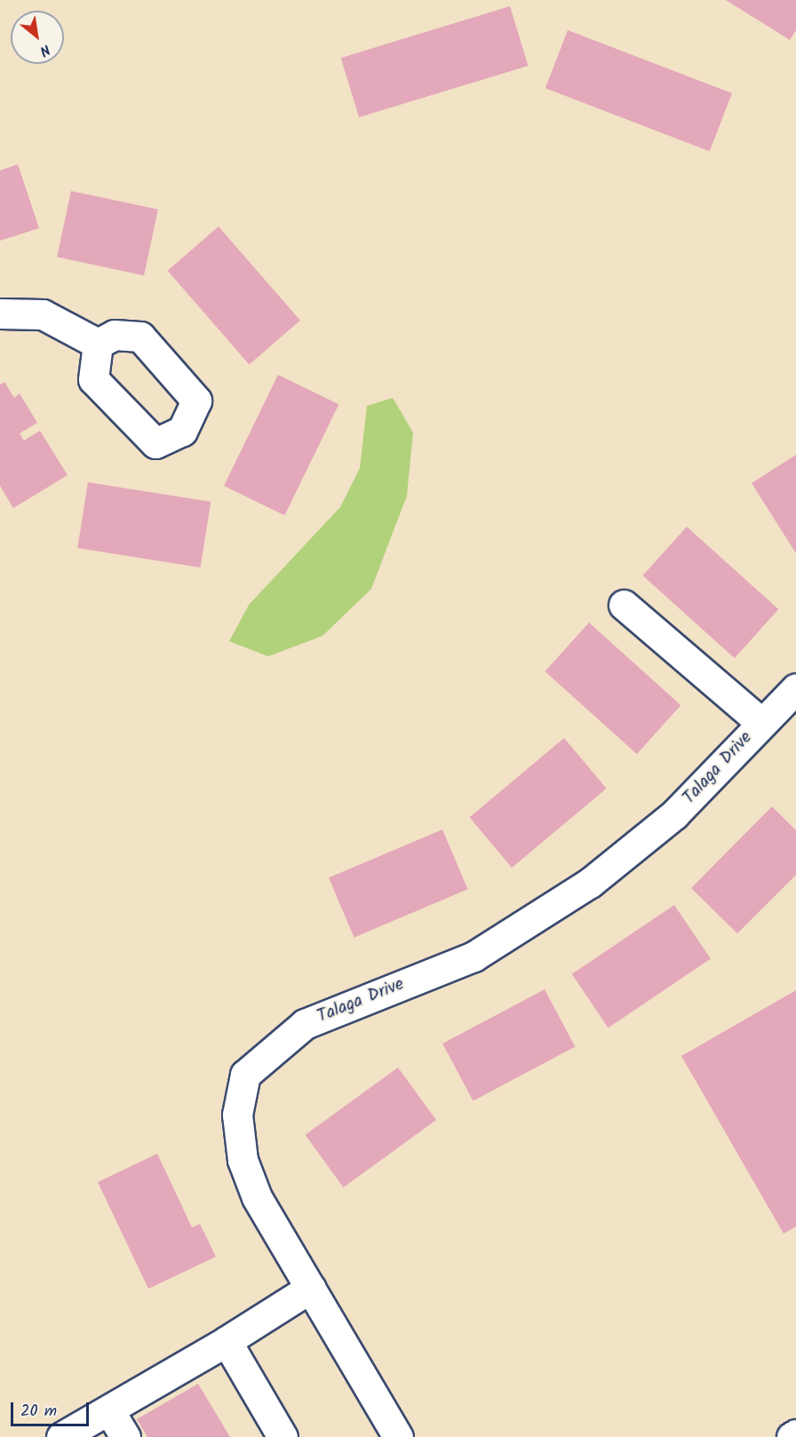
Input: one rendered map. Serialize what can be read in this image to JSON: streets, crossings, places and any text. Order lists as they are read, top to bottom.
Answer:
{
  "streets": {
    "street": ["Talaga Drive"]
  },
  "scale_bar": "20 m",
  "north": "bottom right"
}
